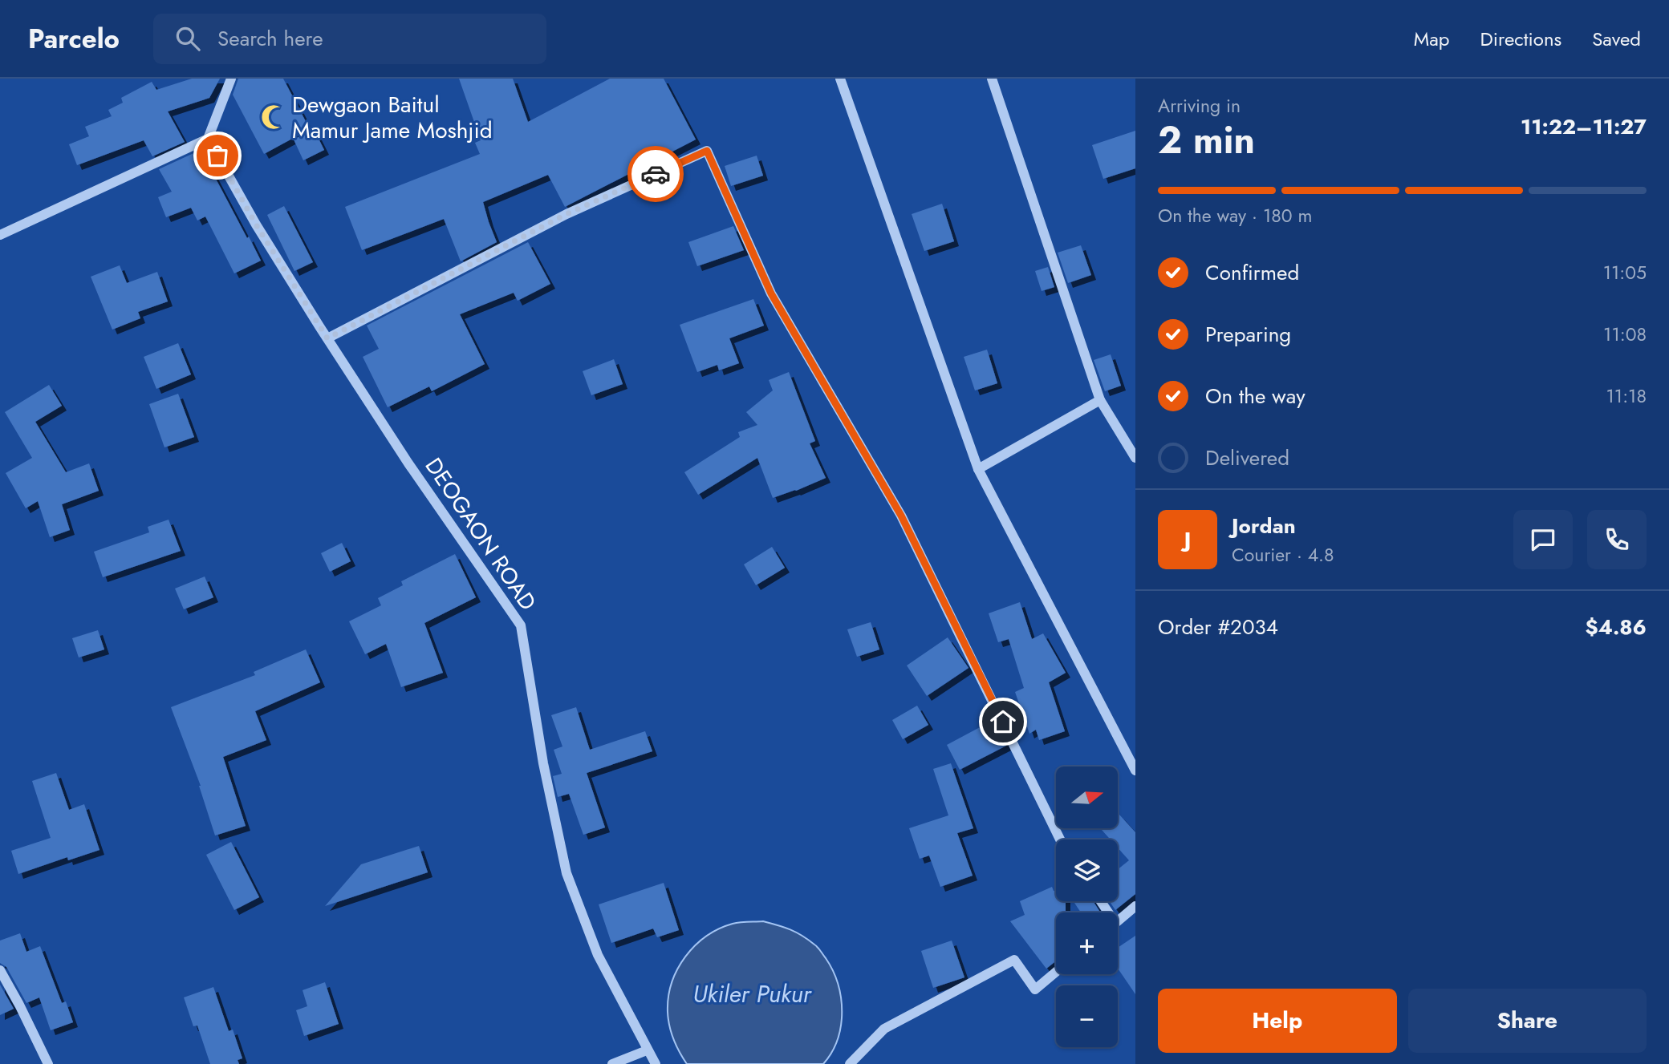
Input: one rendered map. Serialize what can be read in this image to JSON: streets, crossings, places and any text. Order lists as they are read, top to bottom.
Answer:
{
  "streets": {
    "street": ["DEOGAON ROAD"]
  },
  "water": ["Ukiler Pukur"],
  "places": {
    "mosque": ["Dewgaon Baitul Mamur Jame Moshjid"]
  },
  "north": "right",
  "page": {
    "header": "Parcelo",
    "search": "Search here",
    "nav": ["Map", "Directions", "Saved"],
    "heading": ["2 min", "Arriving in", "11:22–11:27"],
    "panel": [
      "Jordan",
      "Courier · 4.8",
      "Order #2034",
      "$4.86"
    ],
    "bar": "On the way · 180 m",
    "list": [
      ["Confirmed", "11:05"],
      ["Preparing", "11:08"],
      ["On the way", "11:18"],
      "Delivered"
    ],
    "round": "J",
    "map_buttons": ["+", "−"],
    "buttons": ["Help", "Share"]
  }
}
